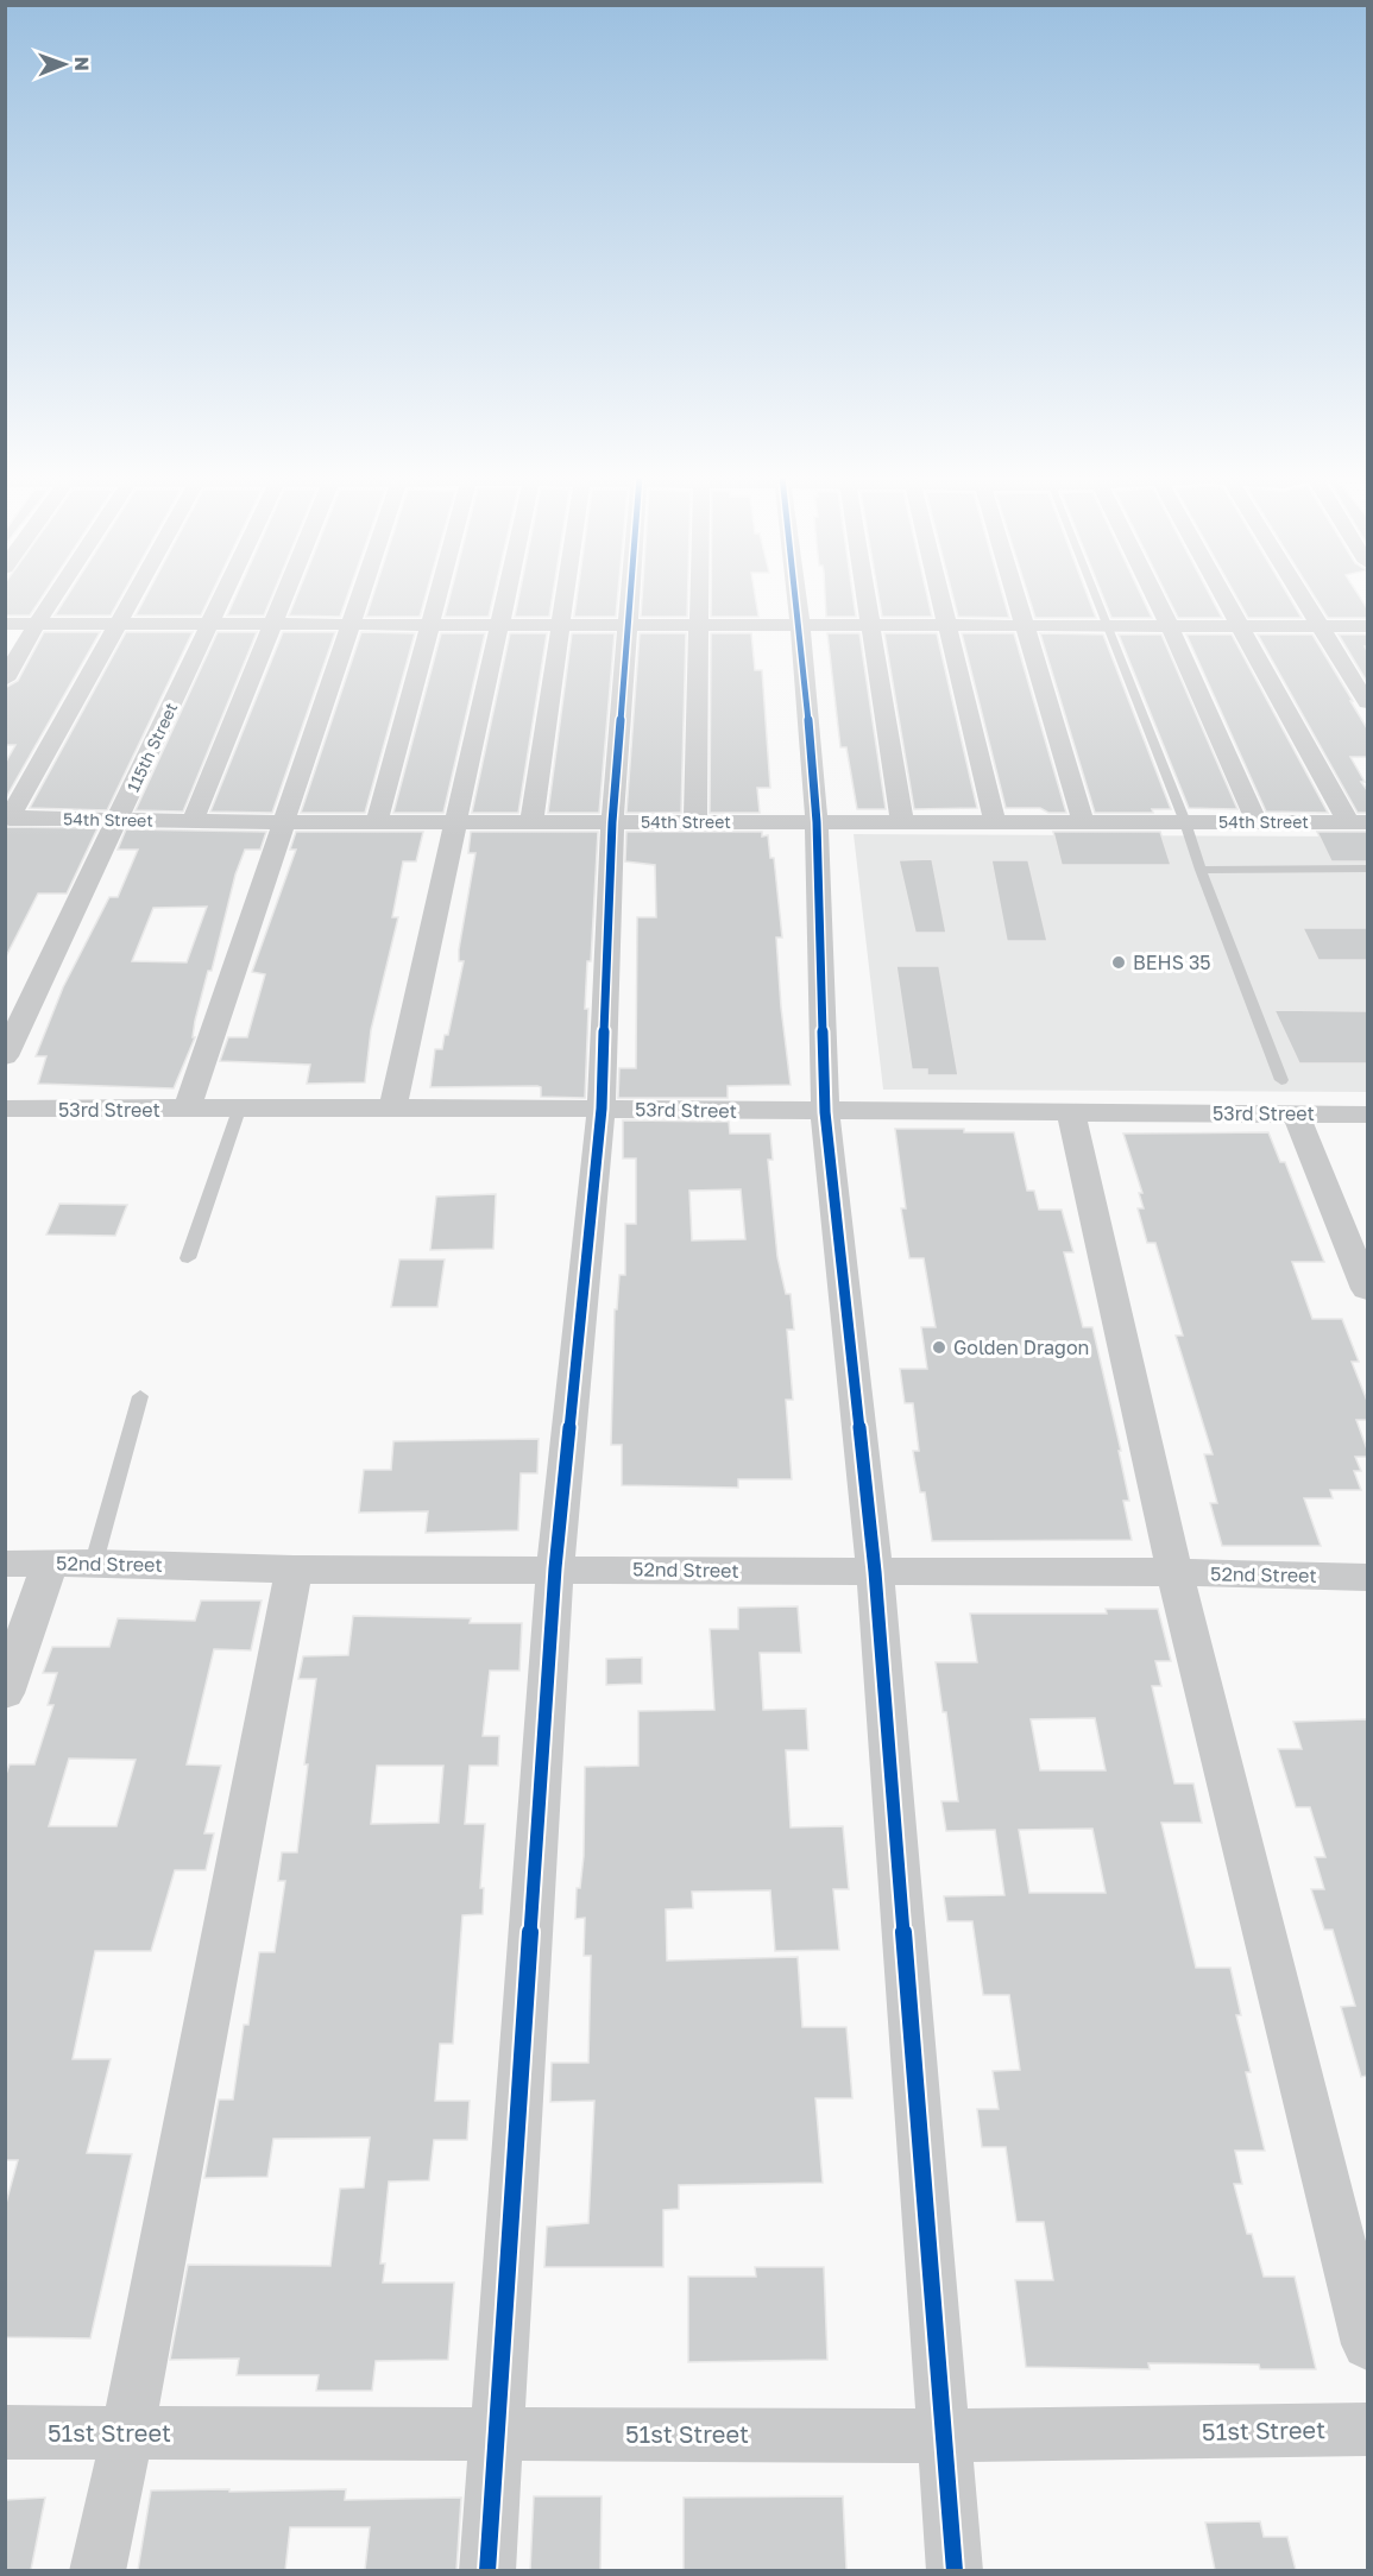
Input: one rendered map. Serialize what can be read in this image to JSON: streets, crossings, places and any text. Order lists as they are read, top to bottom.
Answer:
{
  "streets": {
    "street": [
      "115th Street",
      "54th Street",
      "53rd Street",
      "52nd Street",
      "51st Street"
    ]
  },
  "crossings": [
    ["115th Street", "54th Street"]
  ],
  "places": ["BEHS 35", "Golden Dragon"],
  "north": "right"
}
